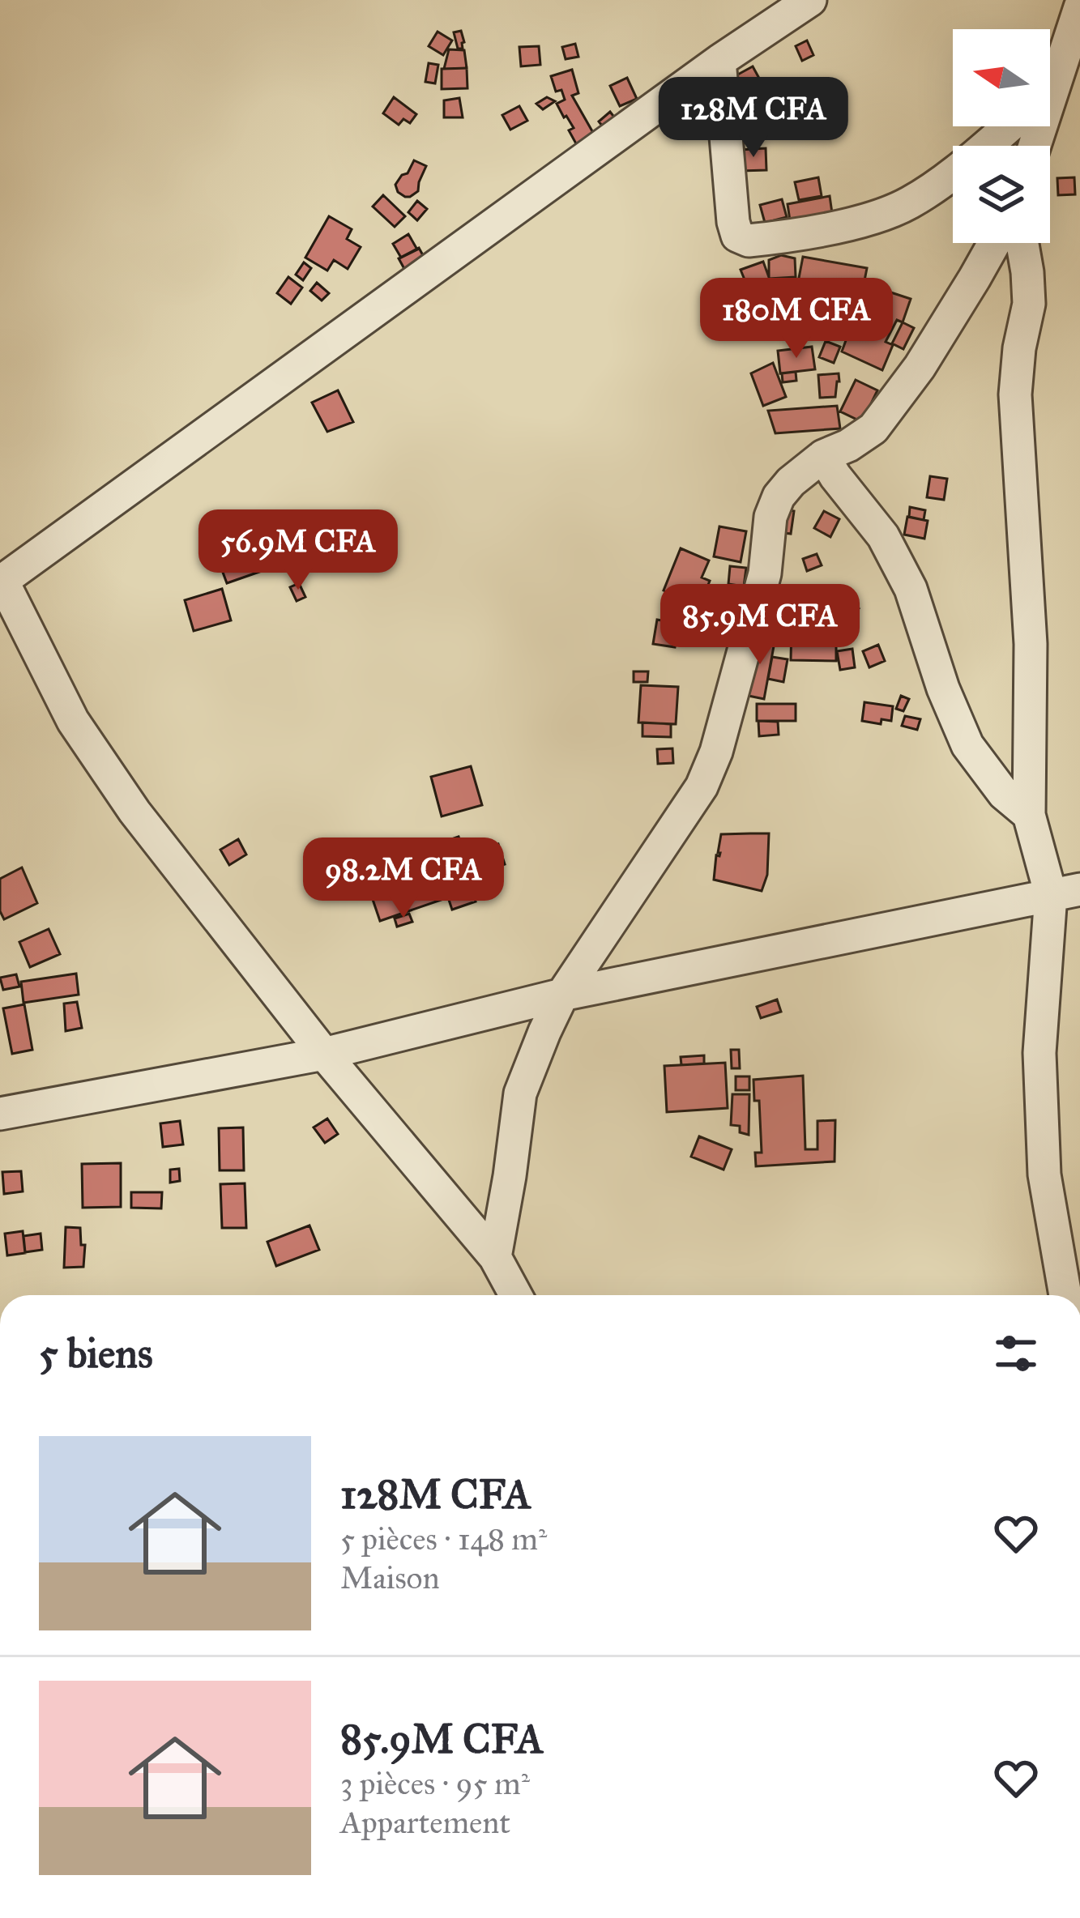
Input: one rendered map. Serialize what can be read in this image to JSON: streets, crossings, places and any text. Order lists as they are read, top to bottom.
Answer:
{
  "north": "left",
  "page": {
    "price": [
      "128M CFA",
      "180M CFA",
      "56.9M CFA",
      "85.9M CFA",
      "98.2M CFA"
    ],
    "heading": "5 biens",
    "list": [
      {
        "name": "128M CFA",
        "note": "5 pièces · 148 m² · Maison"
      },
      {
        "name": "85.9M CFA",
        "note": "3 pièces · 95 m² · Appartement"
      }
    ]
  }
}
